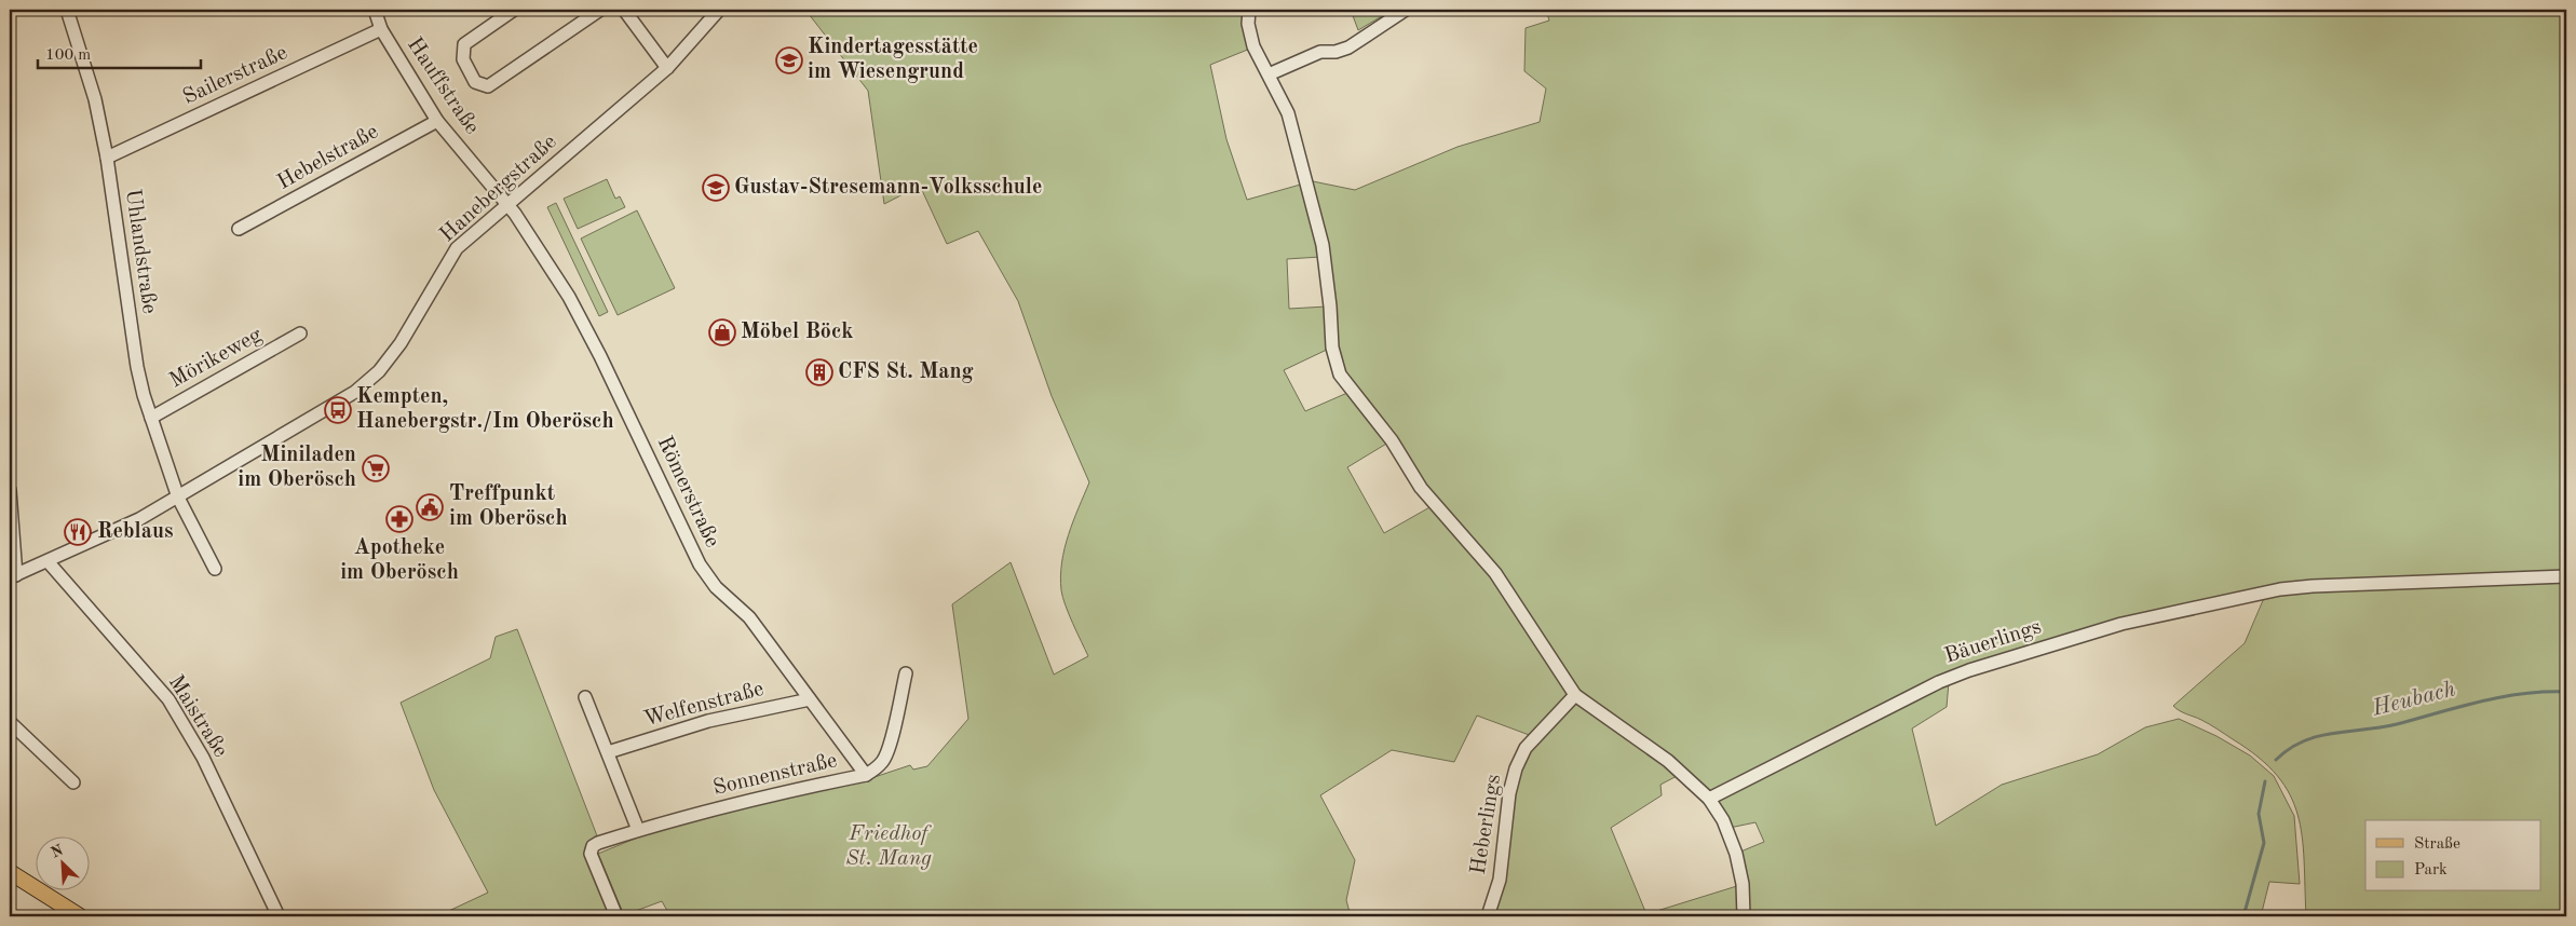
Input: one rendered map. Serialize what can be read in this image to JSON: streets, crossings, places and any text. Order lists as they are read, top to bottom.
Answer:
{
  "streets": {
    "street": [
      "Sailerstraße",
      "Hauffstraße",
      "Hebelstraße",
      "Hanebergstraße",
      "Uhlandstraße",
      "Mörikeweg",
      "Römerstraße",
      "Bäuerlings",
      "Welfenstraße",
      "Maistraße",
      "Sonnenstraße",
      "Heberlings"
    ]
  },
  "crossings": [
    ["Sailerstraße", "Hauffstraße"],
    ["Sailerstraße", "Uhlandstraße"],
    ["Hauffstraße", "Hebelstraße"],
    ["Hauffstraße", "Hanebergstraße"],
    ["Hauffstraße", "Römerstraße"],
    ["Hanebergstraße", "Uhlandstraße"],
    ["Hanebergstraße", "Römerstraße"],
    ["Hanebergstraße", "Maistraße"],
    ["Uhlandstraße", "Mörikeweg"],
    ["Römerstraße", "Welfenstraße"],
    ["Römerstraße", "Sonnenstraße"]
  ],
  "water": ["Heubach"],
  "parks": ["Friedhof St. Mang"],
  "places": {
    "school or university": ["Kindertagesstätte im Wiesengrund", "Gustav-Stresemann-Volksschule"],
    "shop": ["Möbel Böck"],
    "building": ["CFS St. Mang"],
    "bus stop": ["Kempten, Hanebergstr./Im Oberösch"],
    "supermarket": ["Miniladen im Oberösch"],
    "public building": ["Treffpunkt im Oberösch"],
    "pharmacy": ["Apotheke im Oberösch"],
    "restaurant": ["Reblaus"]
  },
  "legend": ["Straße", "Park"],
  "scale_bar": "100 m",
  "north": "top left"
}
